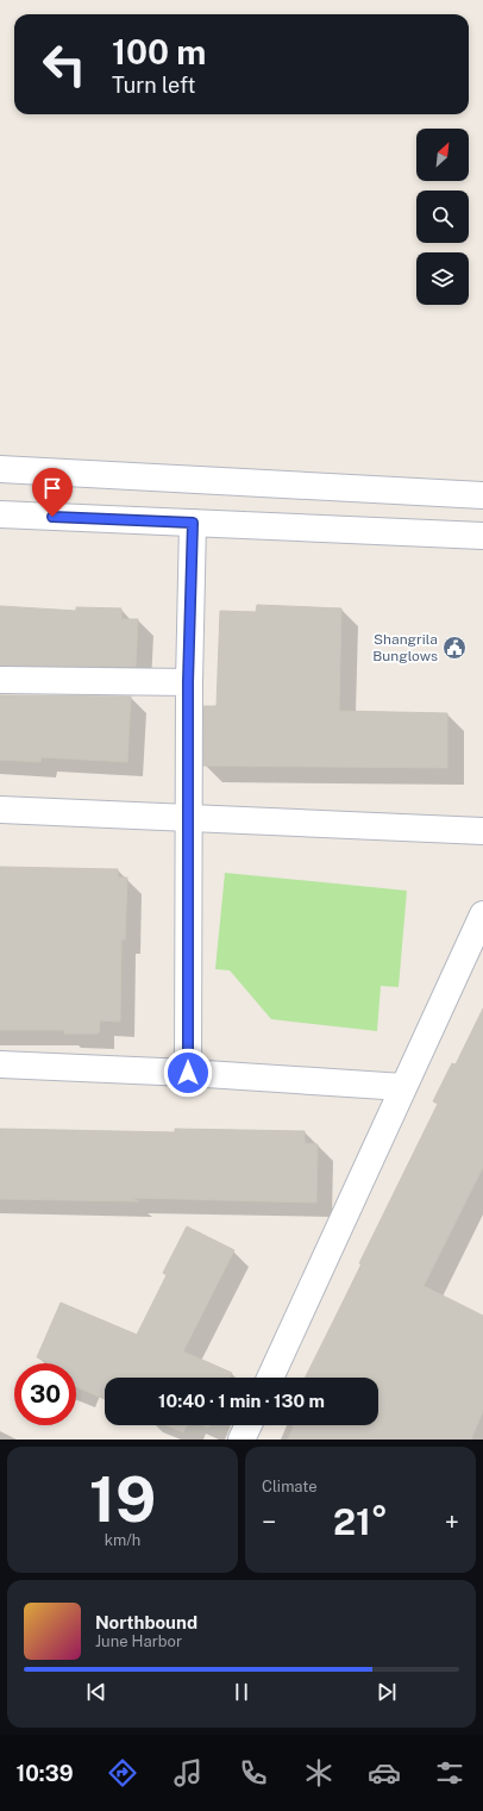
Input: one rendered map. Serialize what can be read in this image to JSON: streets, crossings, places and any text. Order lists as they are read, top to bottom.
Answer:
{
  "places": {
    "public building": ["Shangrila Bunglows"]
  },
  "north": "top right",
  "page": {
    "turn": ["100 m", "Turn left"],
    "limit": "30",
    "trip": "10:40 · 1 min · 130 m",
    "tile": [
      ["19", "km/h"],
      "Climate"
    ],
    "heat": ["−", "21°", "+"],
    "song": ["Northbound", "June Harbor"],
    "tabs": "10:39"
  }
}
